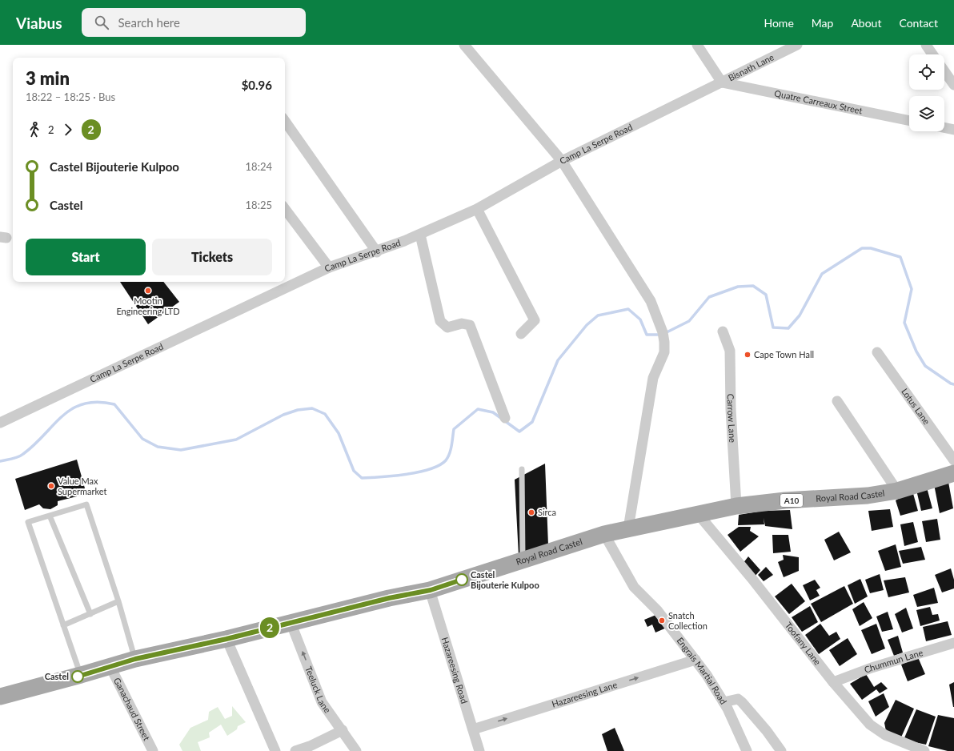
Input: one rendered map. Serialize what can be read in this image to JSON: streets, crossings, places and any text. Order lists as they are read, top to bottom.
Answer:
{
  "streets": {
    "main road": ["Royal Road Castel", "A10"],
    "street": [
      "Bisnath Lane",
      "Quatre Carreaux Street",
      "Camp La Serpe Road",
      "Lotus Lane",
      "Carrow Lane",
      "Toofany Lane",
      "Chummun Lane",
      "Hazareesing Road",
      "Engrais Martial Road",
      "Teeluck Lane",
      "Hazareesing Lane",
      "Ganachaud Street"
    ]
  },
  "crossings": [
    ["Bisnath Lane", "Quatre Carreaux Street"],
    ["Bisnath Lane", "Camp La Serpe Road"],
    ["Quatre Carreaux Street", "Camp La Serpe Road"],
    ["Carrow Lane", "Royal Road Castel"],
    ["Royal Road Castel", "Toofany Lane"],
    ["Royal Road Castel", "Hazareesing Road"],
    ["Royal Road Castel", "Engrais Martial Road"],
    ["Royal Road Castel", "Teeluck Lane"],
    ["Royal Road Castel", "Ganachaud Street"],
    ["Toofany Lane", "Chummun Lane"],
    ["Hazareesing Road", "Hazareesing Lane"],
    ["Engrais Martial Road", "Hazareesing Lane"]
  ],
  "one_way": ["Hazareesing Lane"],
  "places": [
    "Mootin Engineering LTD",
    "Cape Town Hall",
    "Value Max Supermarket",
    "Sirca",
    "Castel Bijouterie Kulpoo",
    "Snatch Collection",
    "Castel"
  ],
  "lines": ["bus line 2"],
  "page": {
    "header": "Viabus",
    "search": "Search here",
    "nav": [
      "Home",
      "Map",
      "About",
      "Contact"
    ],
    "on_map": "2",
    "heading": ["3 min", "18:22 – 18:25 · Bus", "$0.96"],
    "legs": ["2", "2"],
    "list": [
      {
        "name": "Castel Bijouterie Kulpoo",
        "value": "18:24"
      },
      {
        "name": "Castel",
        "value": "18:25"
      }
    ],
    "buttons": ["Start", "Tickets"]
  }
}
